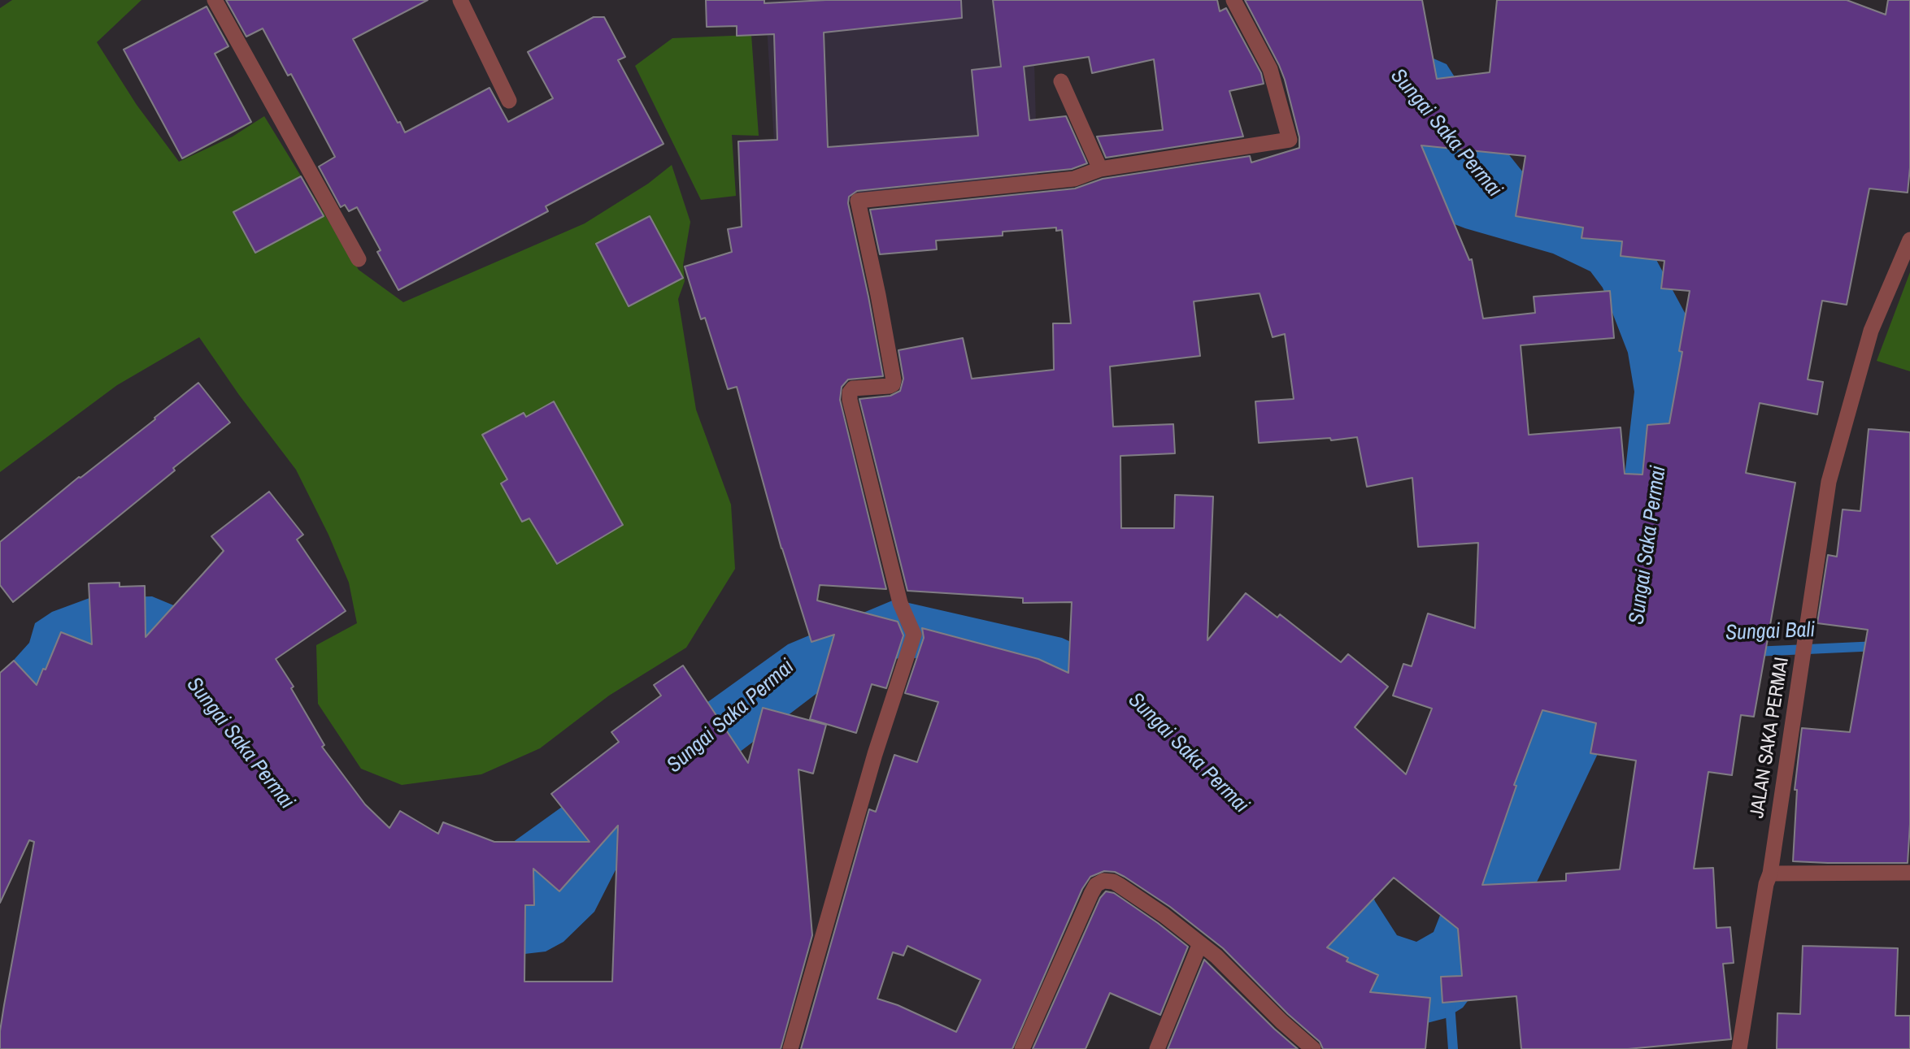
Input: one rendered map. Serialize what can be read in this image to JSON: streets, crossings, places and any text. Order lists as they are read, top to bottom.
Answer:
{
  "streets": {
    "street": ["JALAN SAKA PERMAI"]
  },
  "water": ["Sungai Saka Permai", "Sungai Bali"]
}
